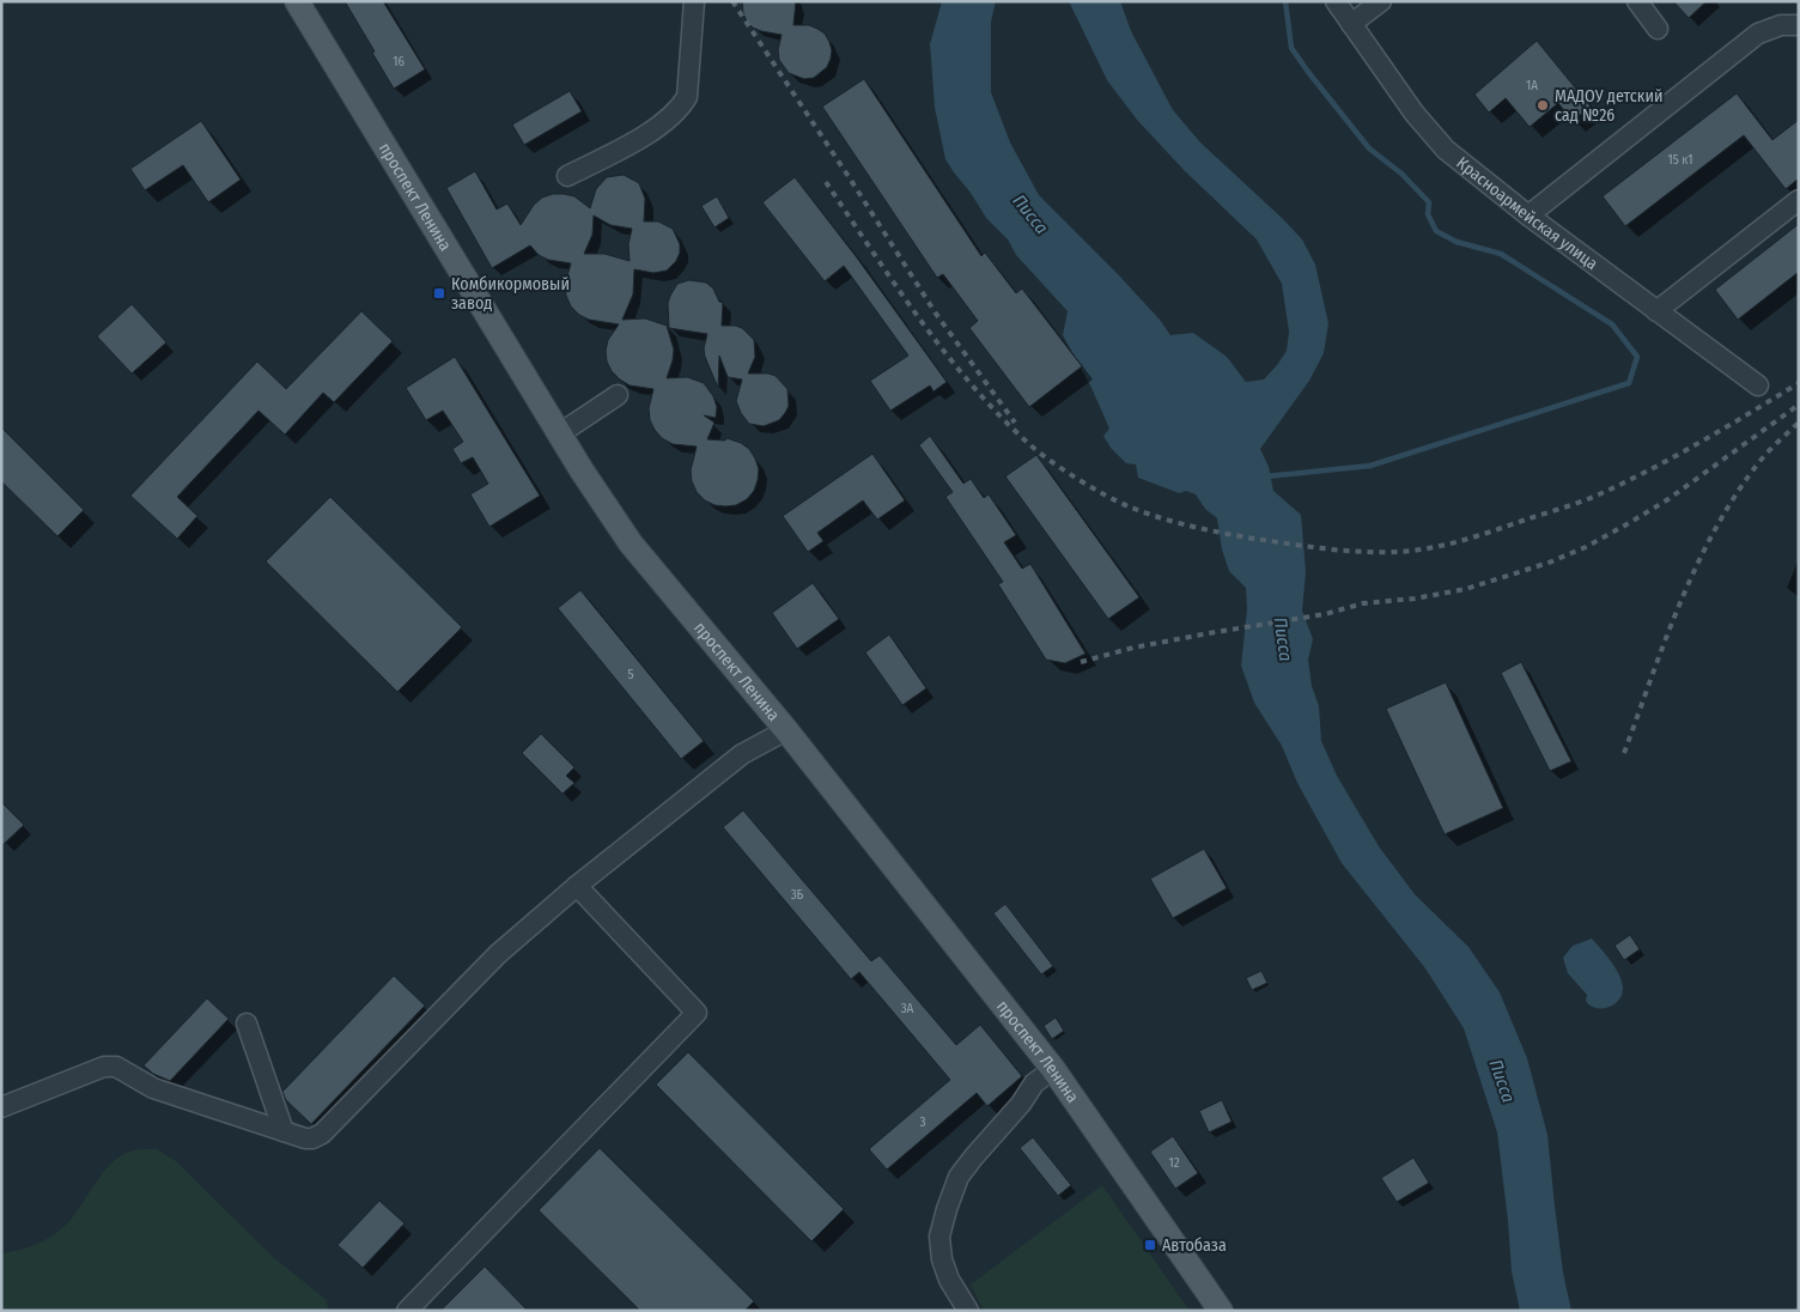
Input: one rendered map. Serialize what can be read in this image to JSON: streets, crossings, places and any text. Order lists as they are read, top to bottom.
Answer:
{
  "streets": {
    "main road": ["проспект Ленина"],
    "street": ["Красноармейская улица"]
  },
  "water": ["Писса"],
  "places": {
    "other": ["МАДОУ детский сад №26"],
    "transit": ["Комбикормовый завод", "Автобаза"]
  },
  "house_numbers": [
    "16",
    "1А",
    "15 к1",
    "5",
    "3Б",
    "3А",
    "3",
    "12"
  ]
}
